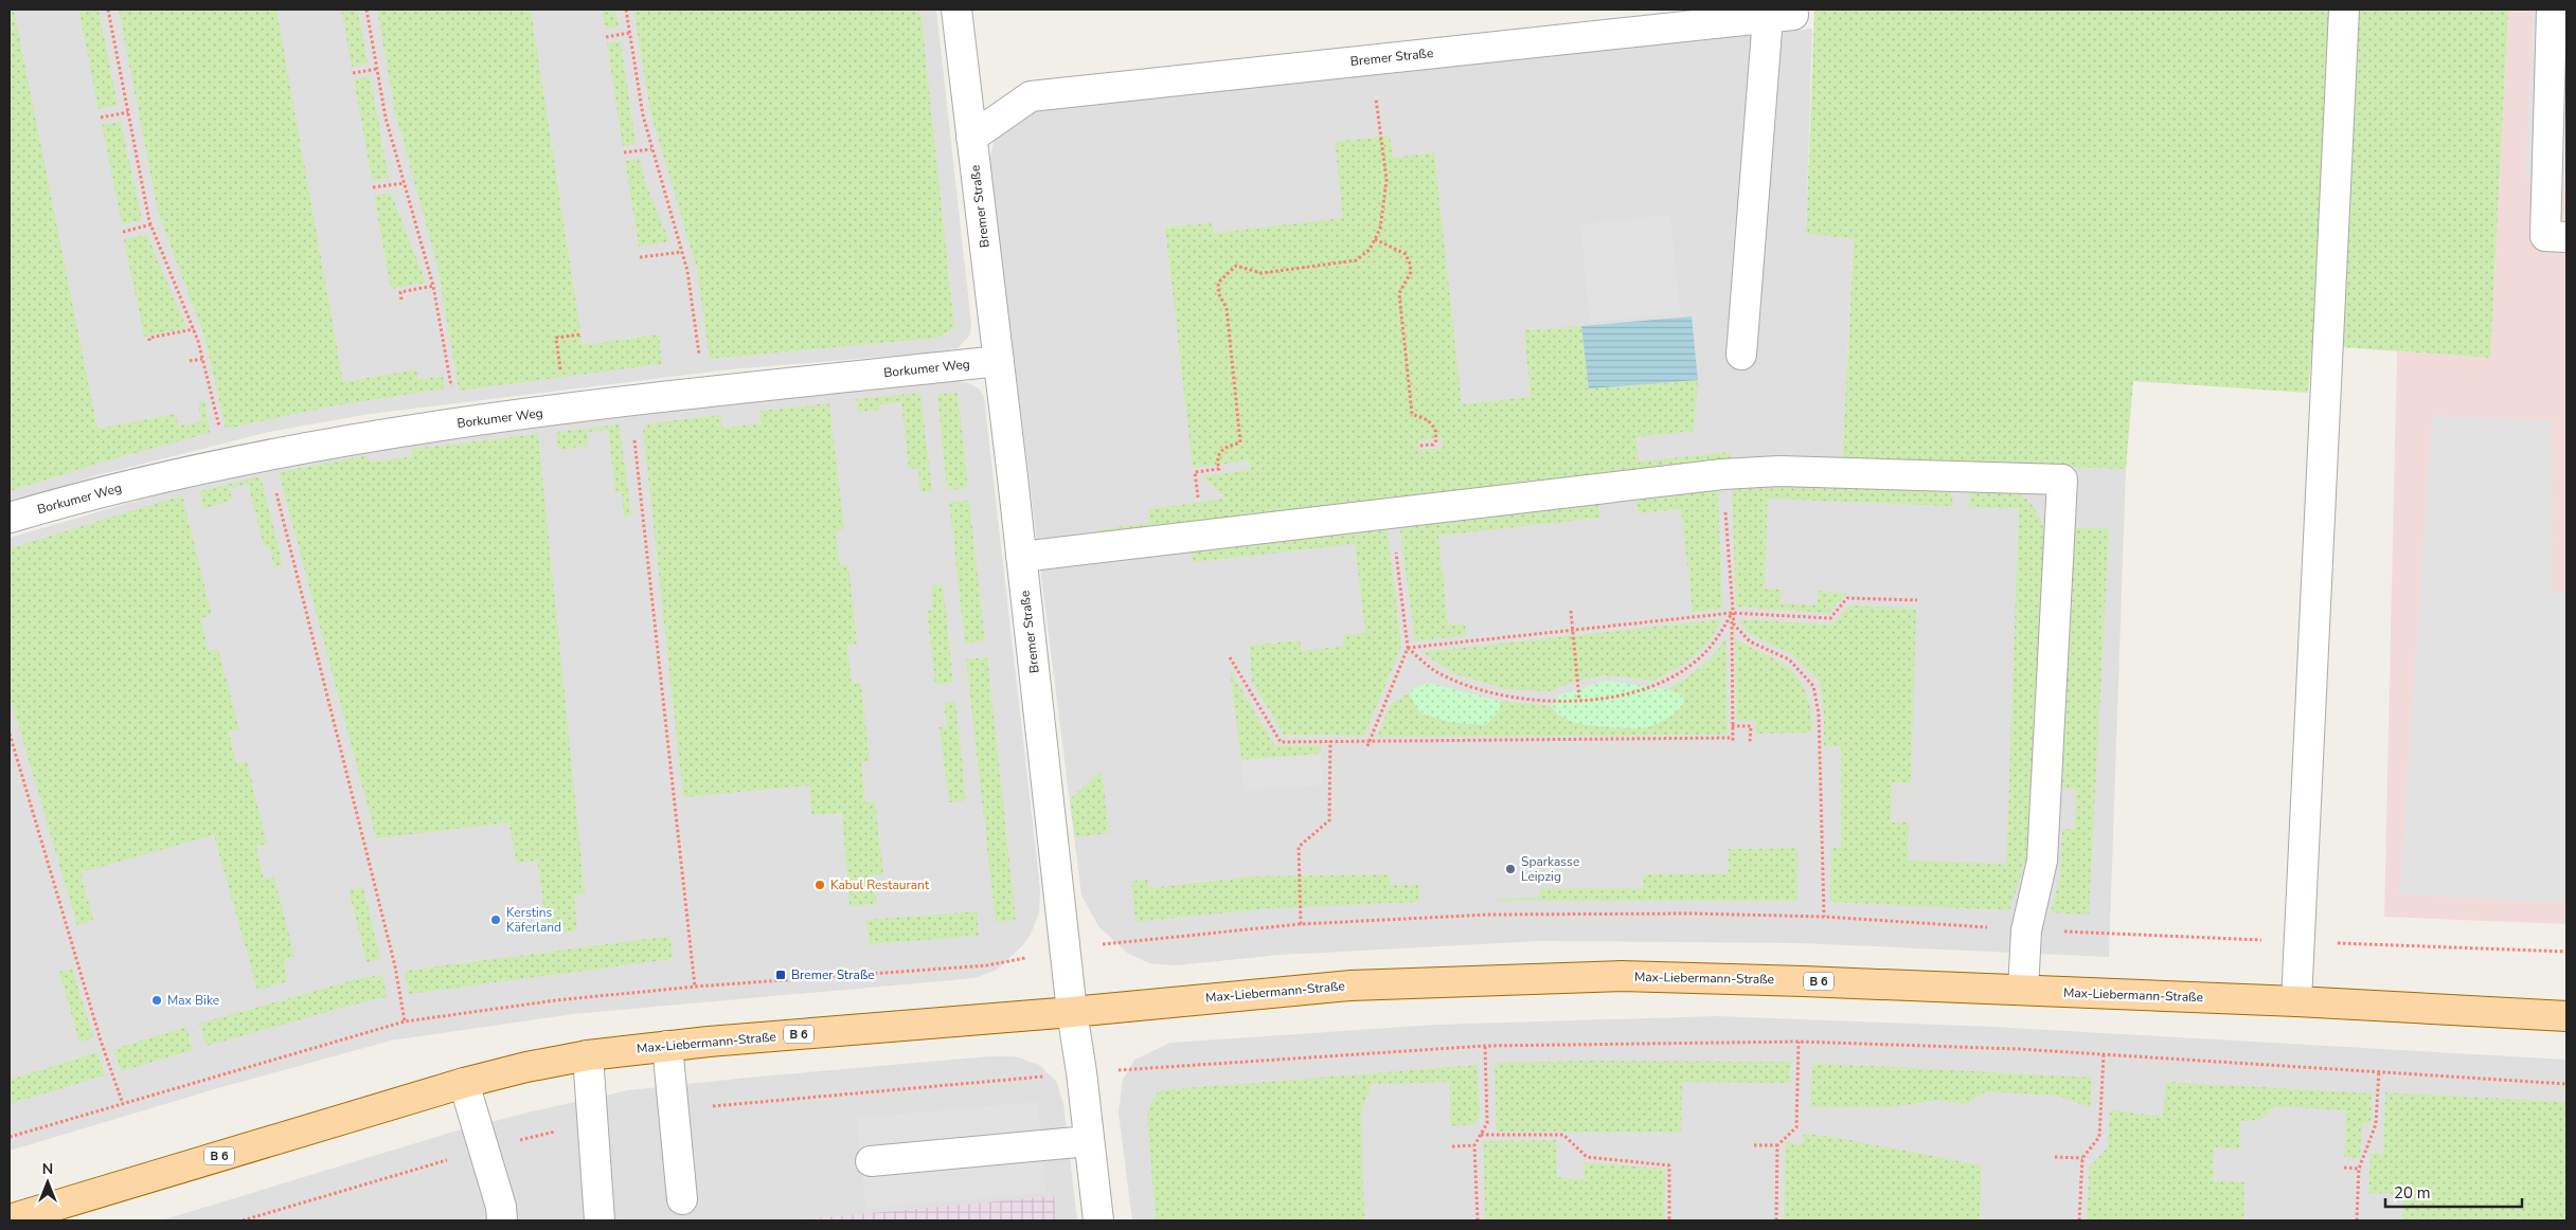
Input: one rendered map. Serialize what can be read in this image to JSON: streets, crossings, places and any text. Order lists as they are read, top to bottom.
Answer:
{
  "streets": {
    "main road": ["Max-Liebermann-Straße", "B 6"],
    "street": ["Bremer Straße", "Borkumer Weg"]
  },
  "crossings": [
    ["Bremer Straße", "Borkumer Weg"],
    ["Bremer Straße", "Max-Liebermann-Straße"]
  ],
  "places": {
    "other": [
      "Sparkasse Leipzig",
      "Kabul Restaurant",
      "Kerstins Käferland",
      "Max Bike"
    ],
    "transit": ["Bremer Straße"]
  },
  "scale_bar": "20 m",
  "north": "top"
}
